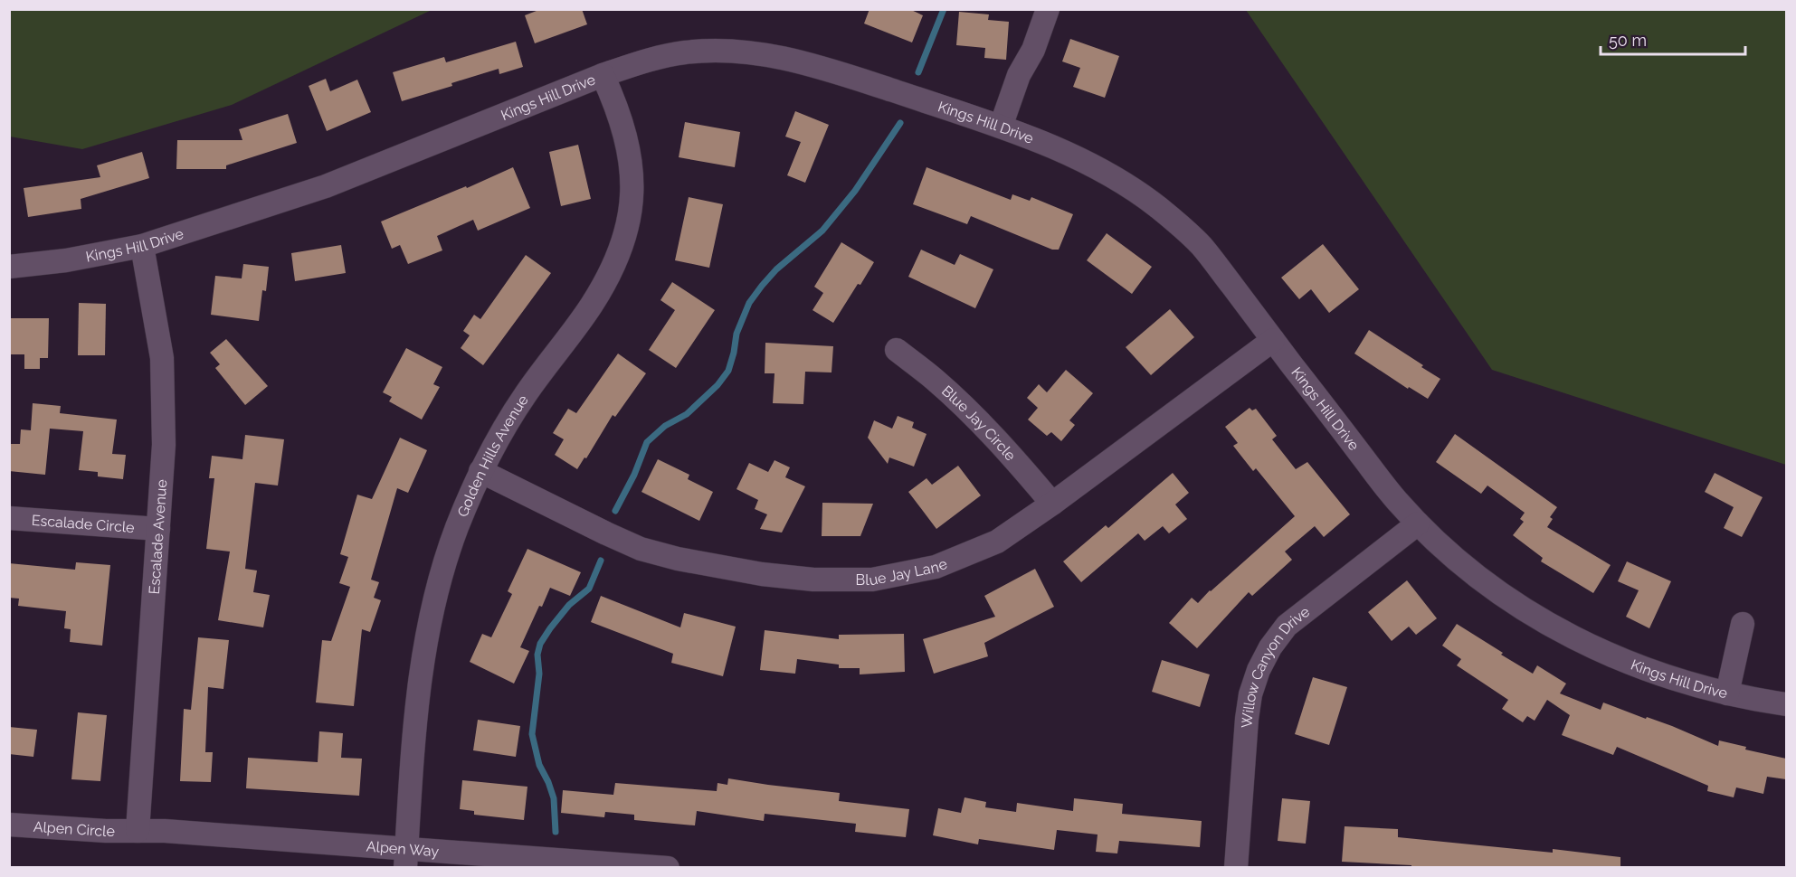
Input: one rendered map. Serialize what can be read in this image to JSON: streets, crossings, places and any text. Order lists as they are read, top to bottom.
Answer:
{
  "streets": {
    "street": [
      "Kings Hill Drive",
      "Blue Jay Circle",
      "Golden Hills Avenue",
      "Escalade Circle",
      "Escalade Avenue",
      "Blue Jay Lane",
      "Willow Canyon Drive",
      "Alpen Circle",
      "Alpen Way"
    ]
  },
  "crossings": [
    ["Kings Hill Drive", "Golden Hills Avenue"],
    ["Kings Hill Drive", "Escalade Avenue"],
    ["Kings Hill Drive", "Blue Jay Lane"],
    ["Kings Hill Drive", "Willow Canyon Drive"],
    ["Blue Jay Circle", "Blue Jay Lane"],
    ["Golden Hills Avenue", "Blue Jay Lane"],
    ["Golden Hills Avenue", "Alpen Way"],
    ["Escalade Circle", "Escalade Avenue"],
    ["Escalade Avenue", "Alpen Circle"],
    ["Escalade Avenue", "Alpen Way"],
    ["Alpen Circle", "Alpen Way"]
  ],
  "scale_bar": "50 m"
}
